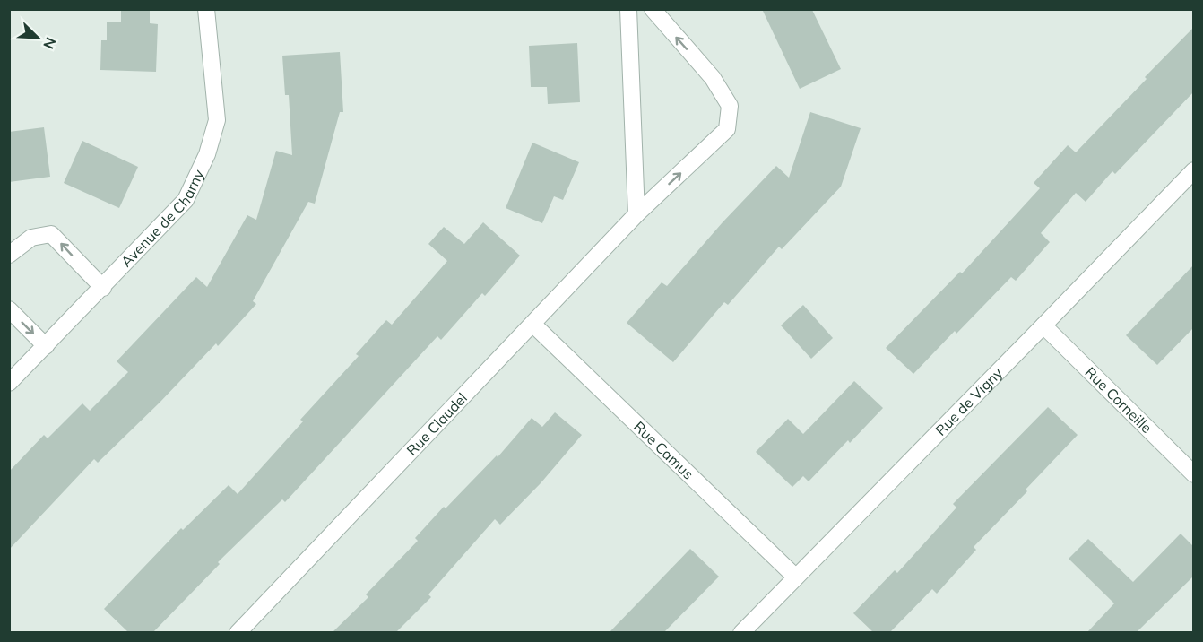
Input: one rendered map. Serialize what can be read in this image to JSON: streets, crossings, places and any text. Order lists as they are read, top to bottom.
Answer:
{
  "streets": {
    "street": [
      "Avenue de Charny",
      "Rue Corneille",
      "Rue de Vigny",
      "Rue Claudel",
      "Rue Camus"
    ]
  },
  "crossings": [
    ["Rue Corneille", "Rue de Vigny"],
    ["Rue de Vigny", "Rue Camus"],
    ["Rue Claudel", "Rue Camus"]
  ],
  "north": "bottom right"
}
